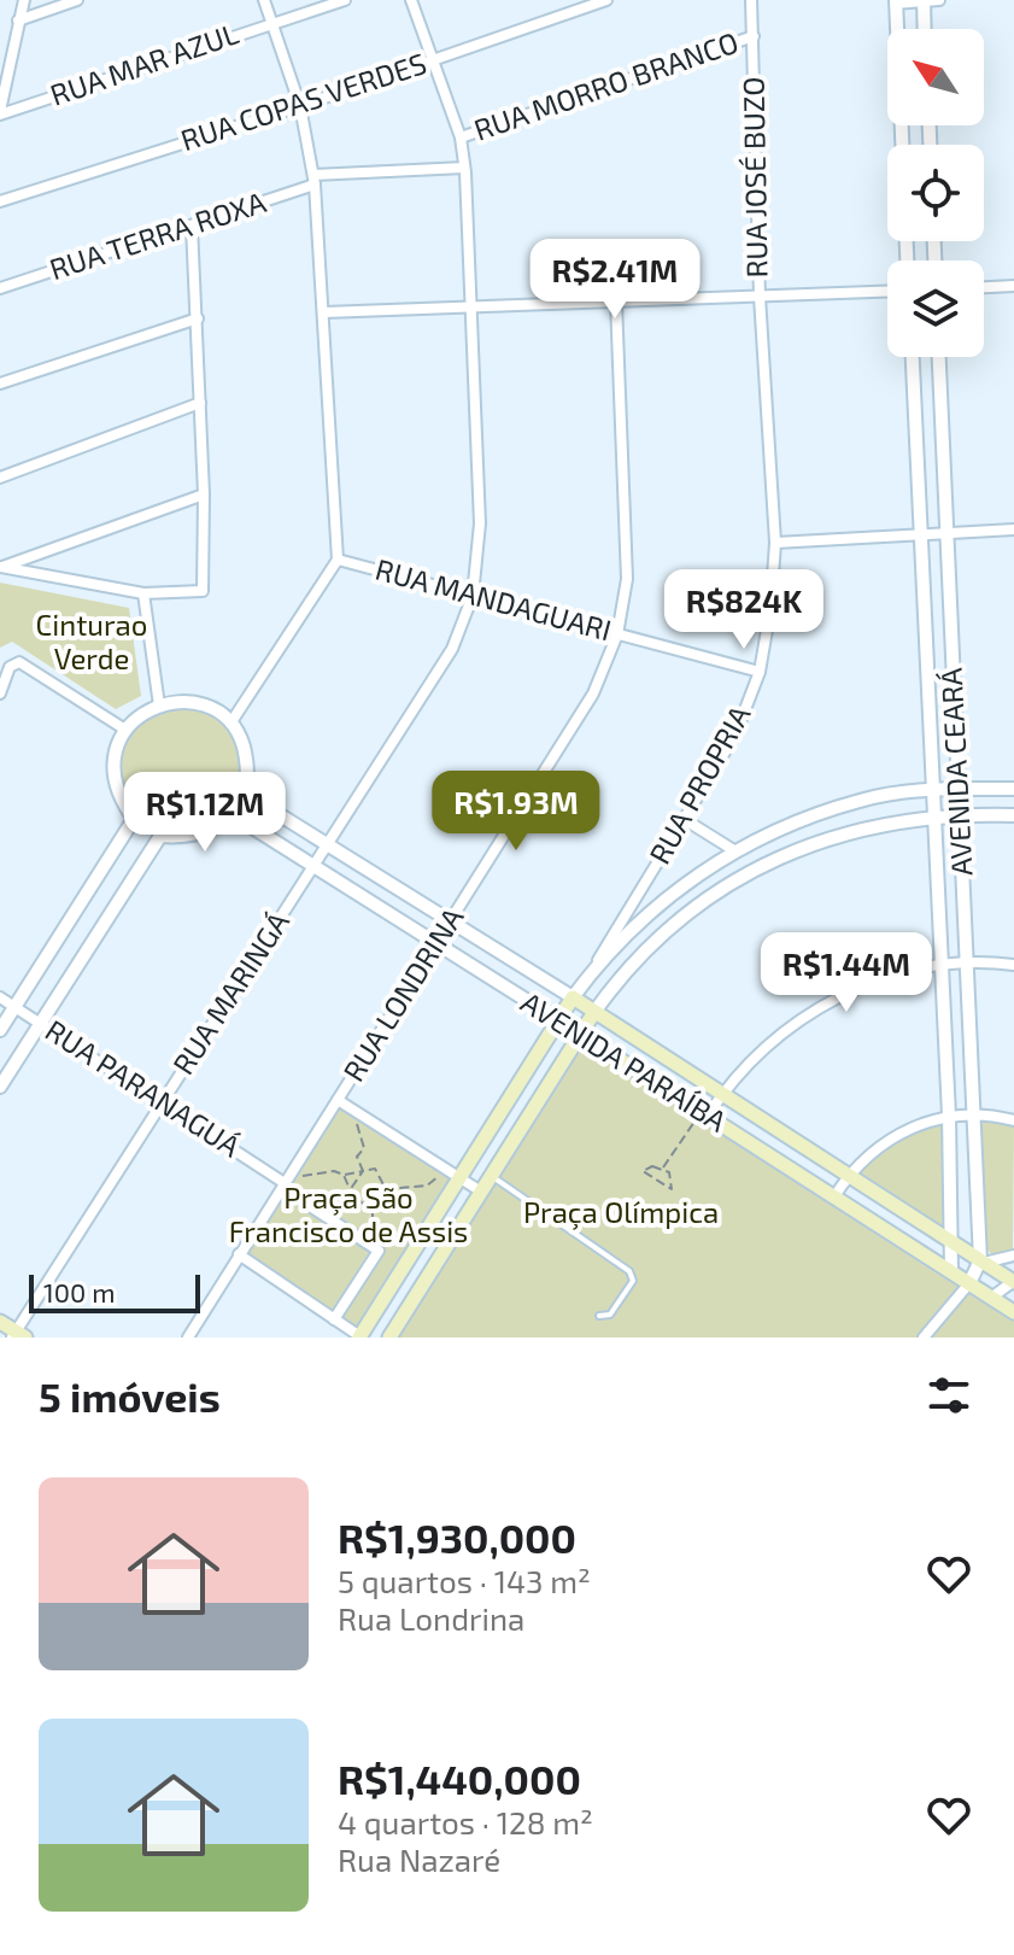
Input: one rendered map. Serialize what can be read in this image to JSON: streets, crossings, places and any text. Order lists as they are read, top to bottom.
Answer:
{
  "streets": {
    "main road": ["AVENIDA PARAÍBA"],
    "street": [
      "RUA MAR AZUL",
      "RUA MORRO BRANCO",
      "RUA COPAS VERDES",
      "RUA JOSÉ BUZO",
      "RUA TERRA ROXA",
      "RUA MANDAGUARI",
      "AVENIDA CEARÁ",
      "RUA PROPRIA",
      "RUA MARINGÁ",
      "RUA LONDRINA",
      "RUA PARANAGUÁ"
    ]
  },
  "crossings": [
    ["RUA MORRO BRANCO", "RUA JOSÉ BUZO"],
    ["RUA MORRO BRANCO", "RUA MARINGÁ"],
    ["RUA COPAS VERDES", "RUA MARINGÁ"],
    ["RUA JOSÉ BUZO", "RUA PROPRIA"],
    ["RUA TERRA ROXA", "RUA MARINGÁ"],
    ["RUA MANDAGUARI", "RUA PROPRIA"],
    ["RUA MANDAGUARI", "RUA MARINGÁ"],
    ["RUA MANDAGUARI", "RUA LONDRINA"],
    ["AVENIDA CEARÁ", "AVENIDA PARAÍBA"],
    ["RUA MARINGÁ", "AVENIDA PARAÍBA"],
    ["RUA MARINGÁ", "RUA PARANAGUÁ"],
    ["RUA LONDRINA", "AVENIDA PARAÍBA"],
    ["RUA LONDRINA", "RUA PARANAGUÁ"]
  ],
  "parks": ["Cinturao Verde", "Praça São Francisco de Assis", "Praça Olímpica"],
  "scale_bar": "100 m",
  "north": "top left",
  "page": {
    "price": [
      "R$2.41M",
      "R$824K",
      "R$1.93M",
      "R$1.12M",
      "R$1.44M"
    ],
    "scale": "100 m",
    "heading": "5 imóveis",
    "list": [
      {
        "name": "R$1,930,000",
        "note": "5 quartos · 143 m² · Rua Londrina"
      },
      {
        "name": "R$1,440,000",
        "note": "4 quartos · 128 m² · Rua Nazaré"
      }
    ]
  }
}
